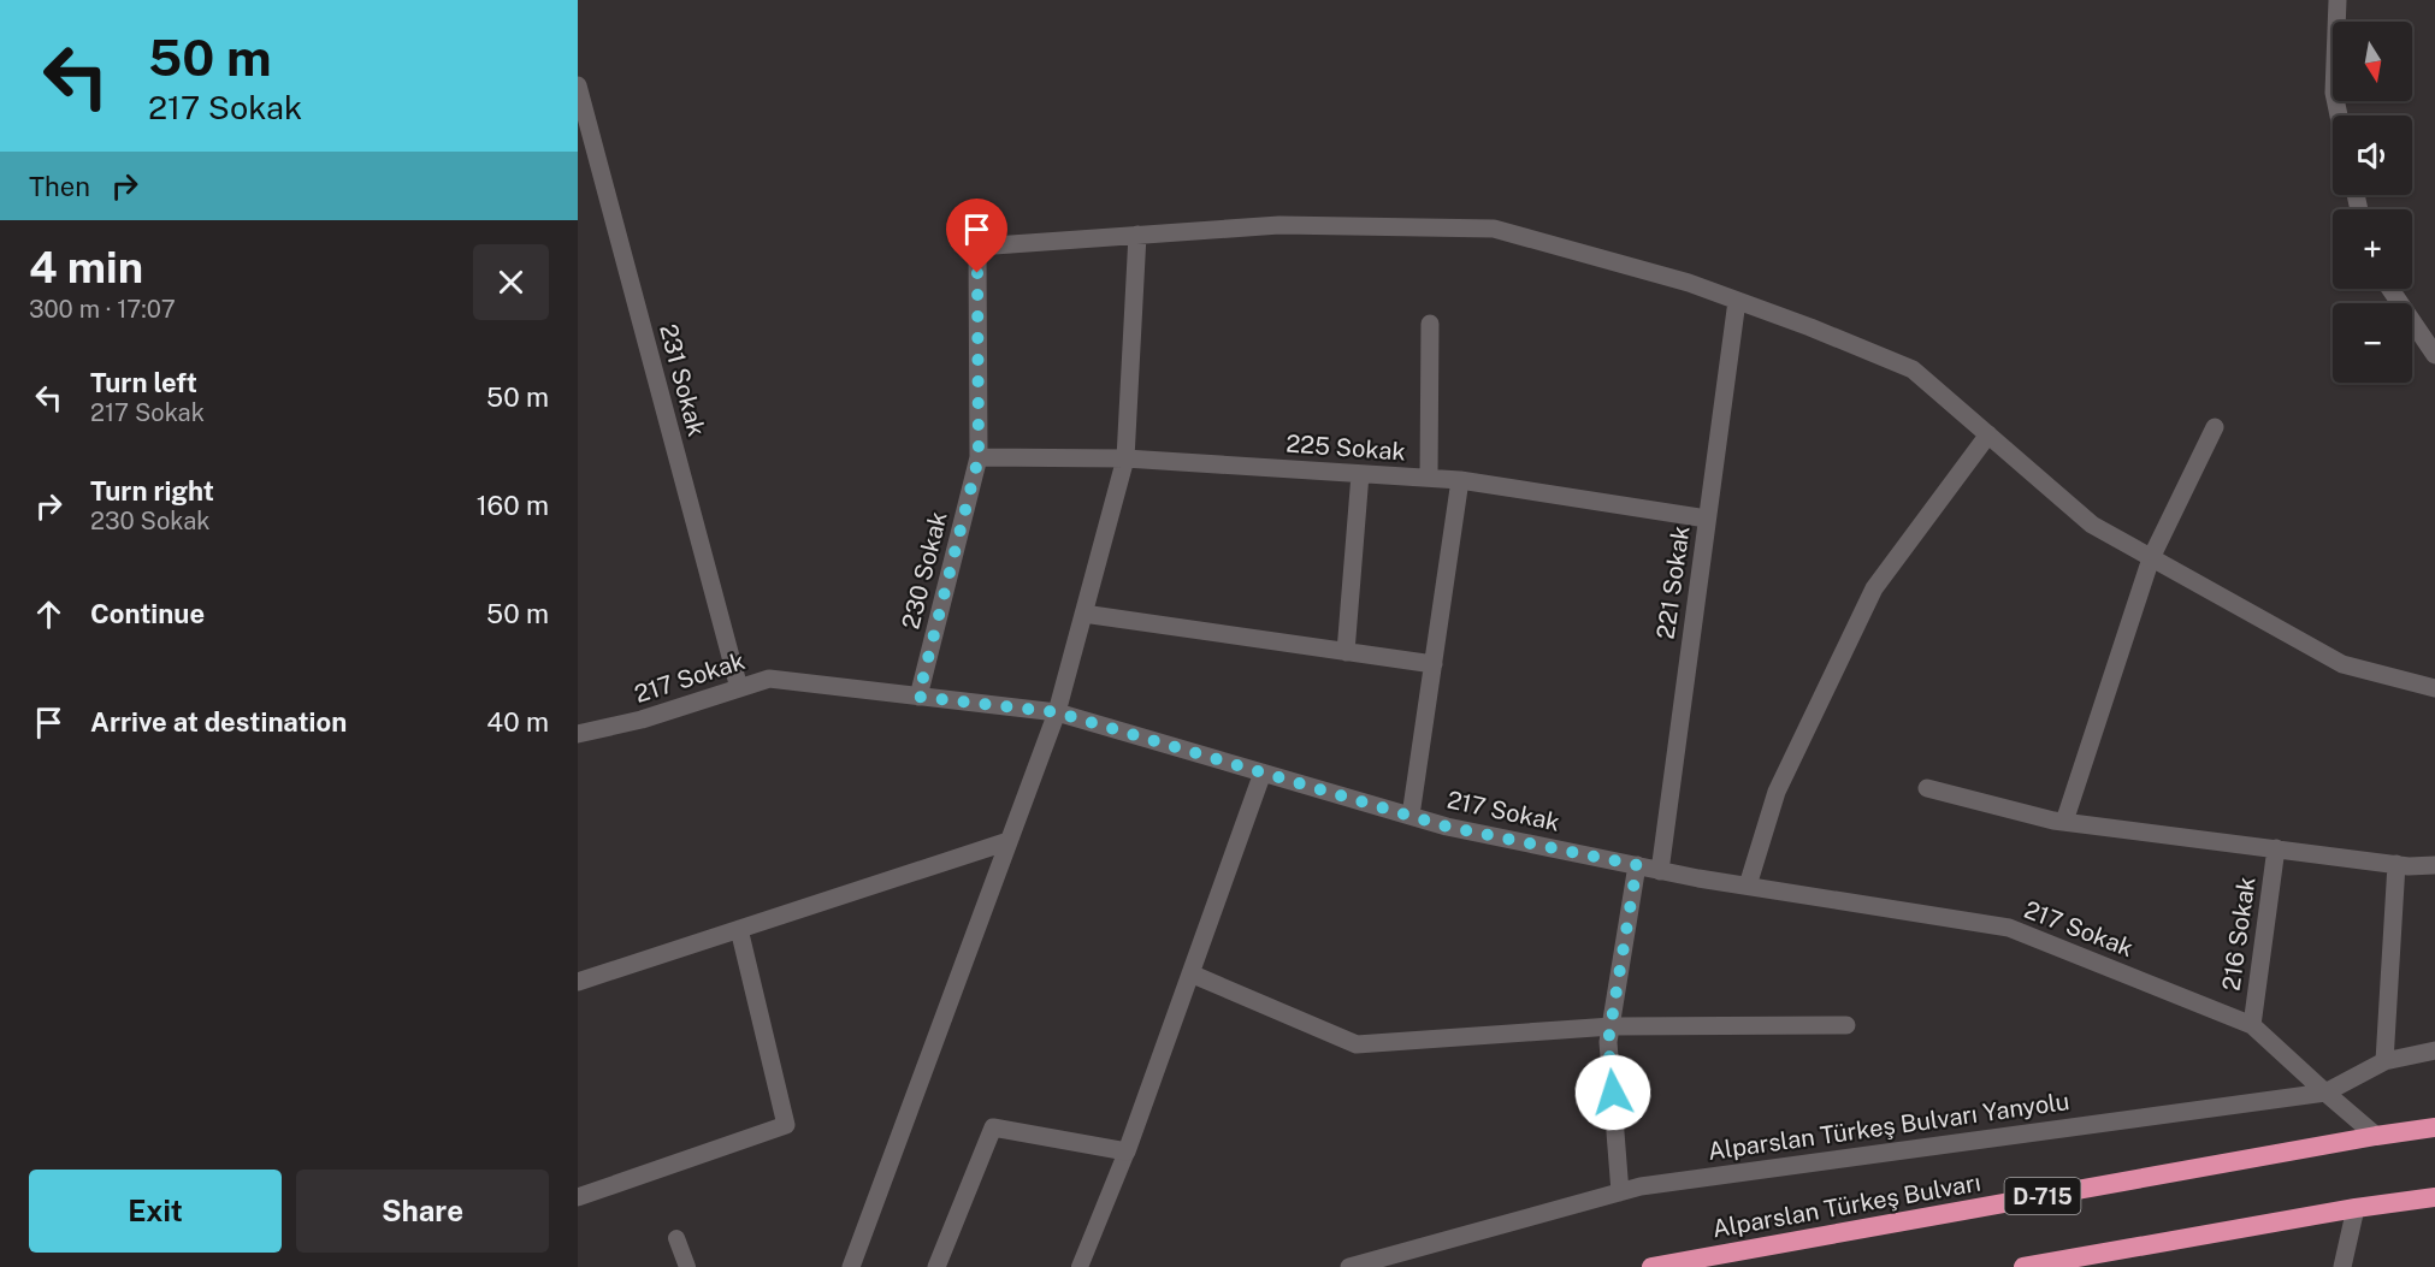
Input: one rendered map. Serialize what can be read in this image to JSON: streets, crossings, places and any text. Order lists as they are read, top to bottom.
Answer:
{
  "streets": {
    "highway": ["D-715", "Alparslan Türkeş Bulvarı"],
    "street": [
      "231 Sokak",
      "225 Sokak",
      "230 Sokak",
      "221 Sokak",
      "217 Sokak",
      "216 Sokak",
      "Alparslan Türkeş Bulvarı Yanyolu"
    ]
  },
  "crossings": [
    ["231 Sokak", "217 Sokak"],
    ["225 Sokak", "230 Sokak"],
    ["225 Sokak", "221 Sokak"],
    ["230 Sokak", "217 Sokak"],
    ["221 Sokak", "217 Sokak"],
    ["217 Sokak", "216 Sokak"],
    ["217 Sokak", "Alparslan Türkeş Bulvarı Yanyolu"],
    ["217 Sokak", "Alparslan Türkeş Bulvarı"]
  ],
  "north": "bottom",
  "page": {
    "turn": ["50 m", "217 Sokak"],
    "map_buttons": ["+", "−"],
    "then": "Then",
    "heading": ["4 min", "300 m · 17:07"],
    "list": [
      {
        "name": "Turn left",
        "note": "217 Sokak",
        "value": "50 m"
      },
      {
        "name": "Turn right",
        "note": "230 Sokak",
        "value": "160 m"
      },
      {
        "name": "Continue",
        "value": "50 m"
      },
      {
        "name": "Arrive at destination",
        "value": "40 m"
      }
    ],
    "buttons": ["Exit", "Share"]
  }
}
